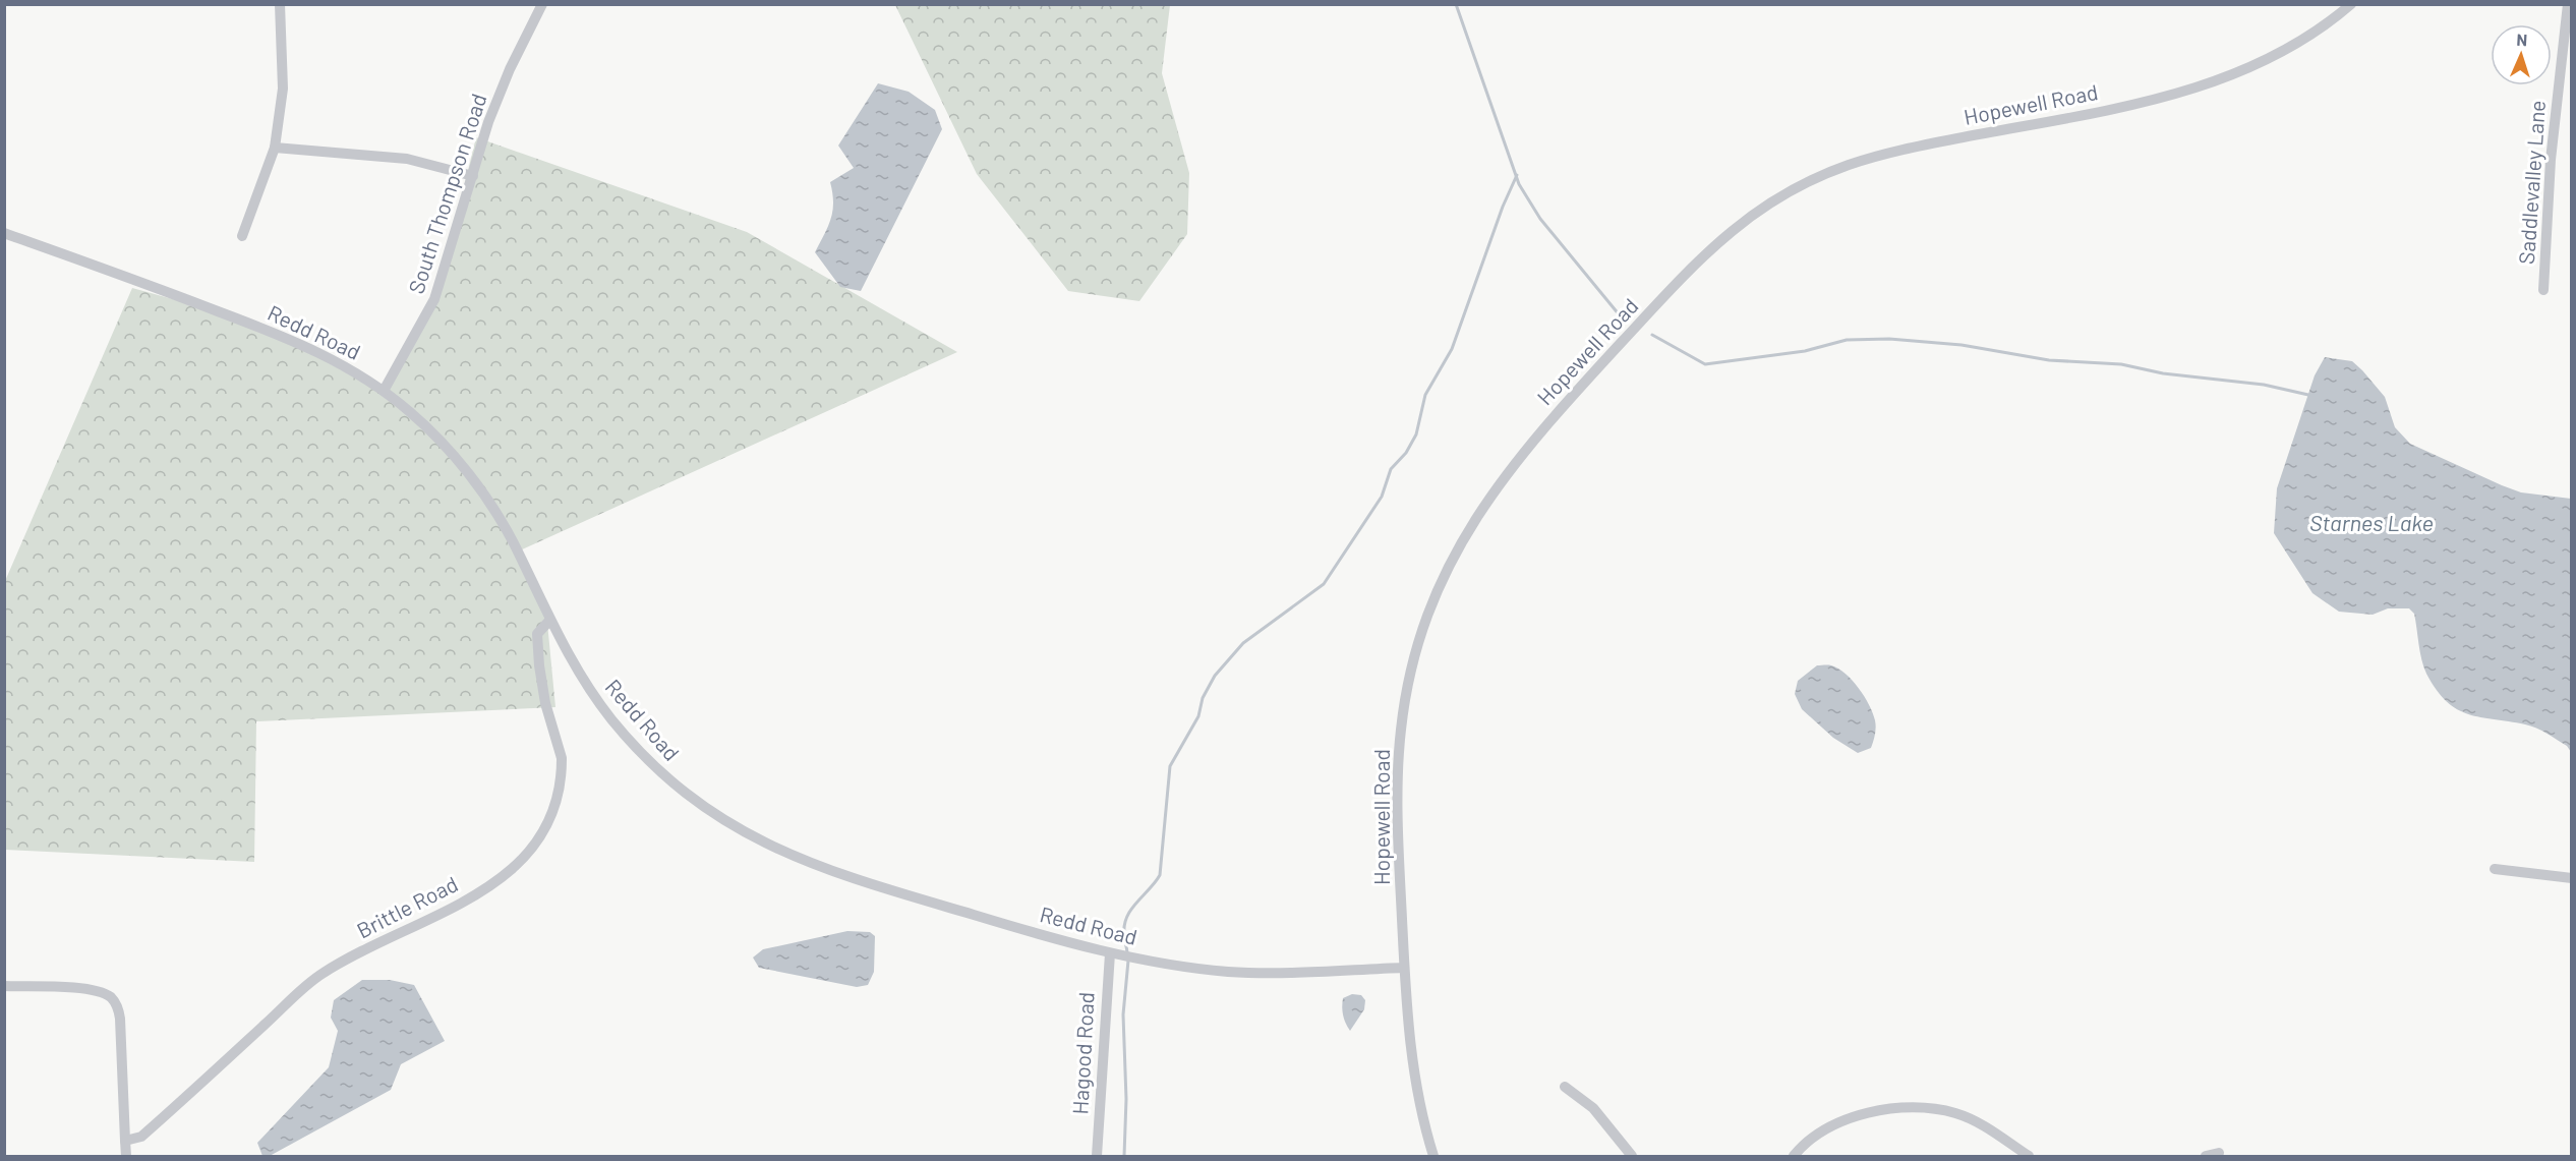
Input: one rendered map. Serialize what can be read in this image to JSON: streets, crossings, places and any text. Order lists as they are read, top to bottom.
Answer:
{
  "streets": {
    "street": [
      "Hopewell Road",
      "Saddlevalley Lane",
      "South Thompson Road",
      "Redd Road",
      "Brittle Road",
      "Hagood Road"
    ]
  },
  "crossings": [
    ["Hopewell Road", "Redd Road"],
    ["South Thompson Road", "Redd Road"],
    ["Redd Road", "Brittle Road"],
    ["Redd Road", "Hagood Road"]
  ],
  "water": ["Starnes Lake"],
  "north": "top"
}
